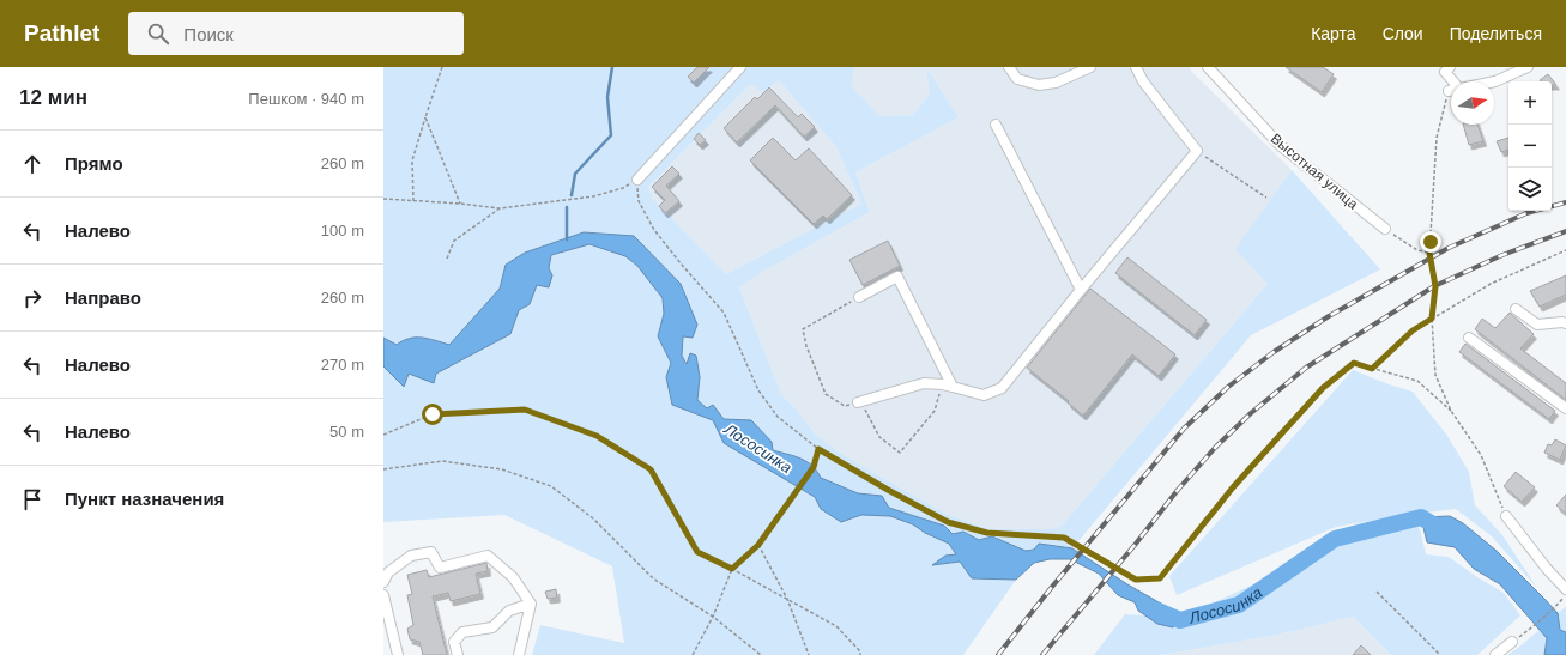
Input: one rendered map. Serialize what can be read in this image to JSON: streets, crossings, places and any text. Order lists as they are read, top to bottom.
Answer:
{
  "streets": {
    "street": ["Высотная улица"]
  },
  "water": ["Лососинка"],
  "north": "right",
  "page": {
    "header": "Pathlet",
    "search": "Поиск",
    "nav": ["Карта", "Слои", "Поделиться"],
    "heading": ["12 мин", "Пешком · 940 m"],
    "map_buttons": ["+", "−"],
    "list": [
      ["Прямо", "260 m"],
      ["Налево", "100 m"],
      ["Направо", "260 m"],
      ["Налево", "270 m"],
      ["Налево", "50 m"],
      "Пункт назначения"
    ]
  }
}
